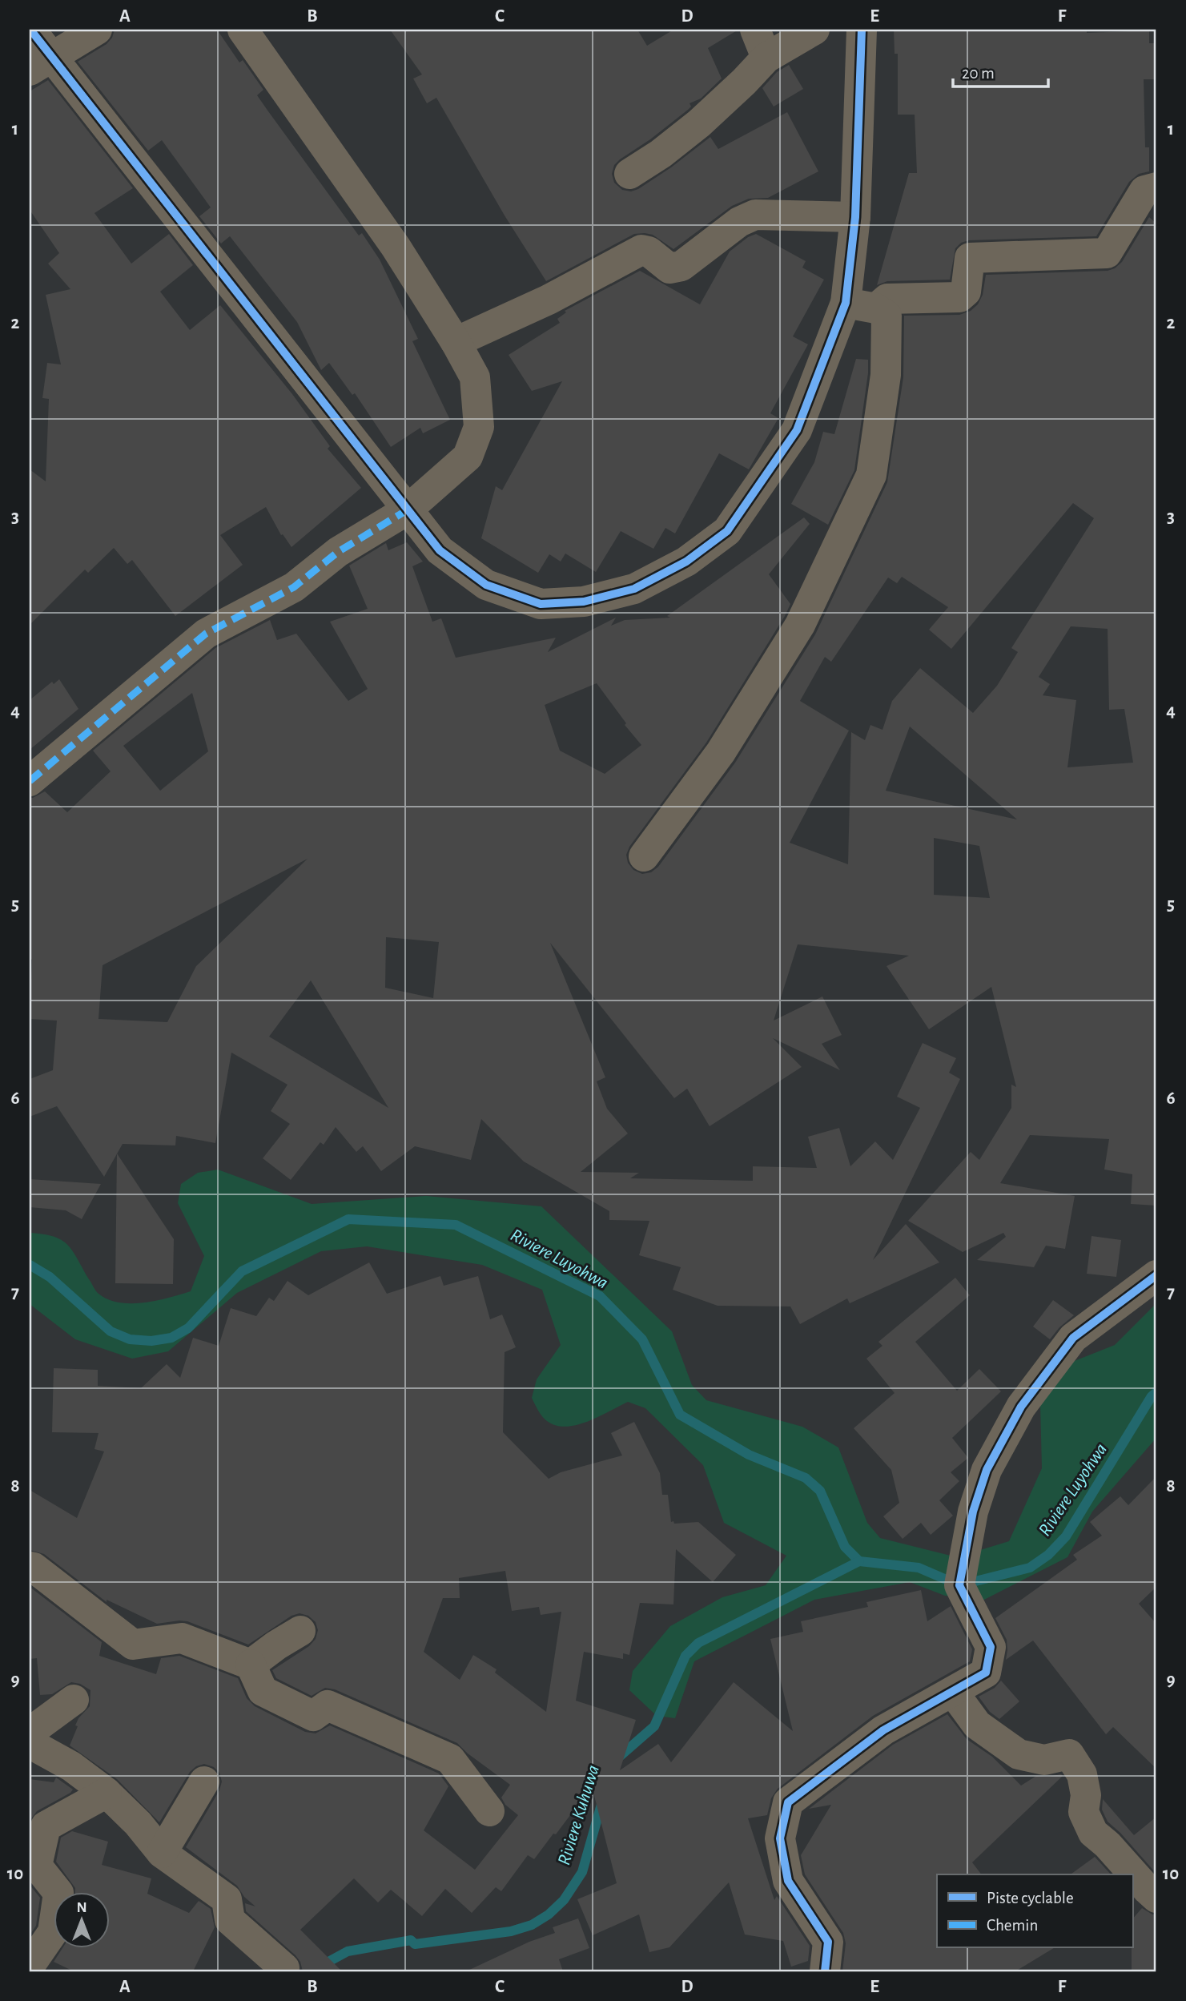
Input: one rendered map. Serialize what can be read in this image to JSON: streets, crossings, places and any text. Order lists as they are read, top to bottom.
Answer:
{
  "water": ["Riviere Luyohwa", "Riviere Kuhuwa"],
  "legend": ["Piste cyclable", "Chemin"],
  "scale_bar": "20 m",
  "north": "top",
  "grid": {
    "columns": [
      "A",
      "B",
      "C",
      "D",
      "E",
      "F"
    ],
    "rows": [
      "1",
      "2",
      "3",
      "4",
      "5",
      "6",
      "7",
      "8",
      "9",
      "10"
    ]
  }
}
